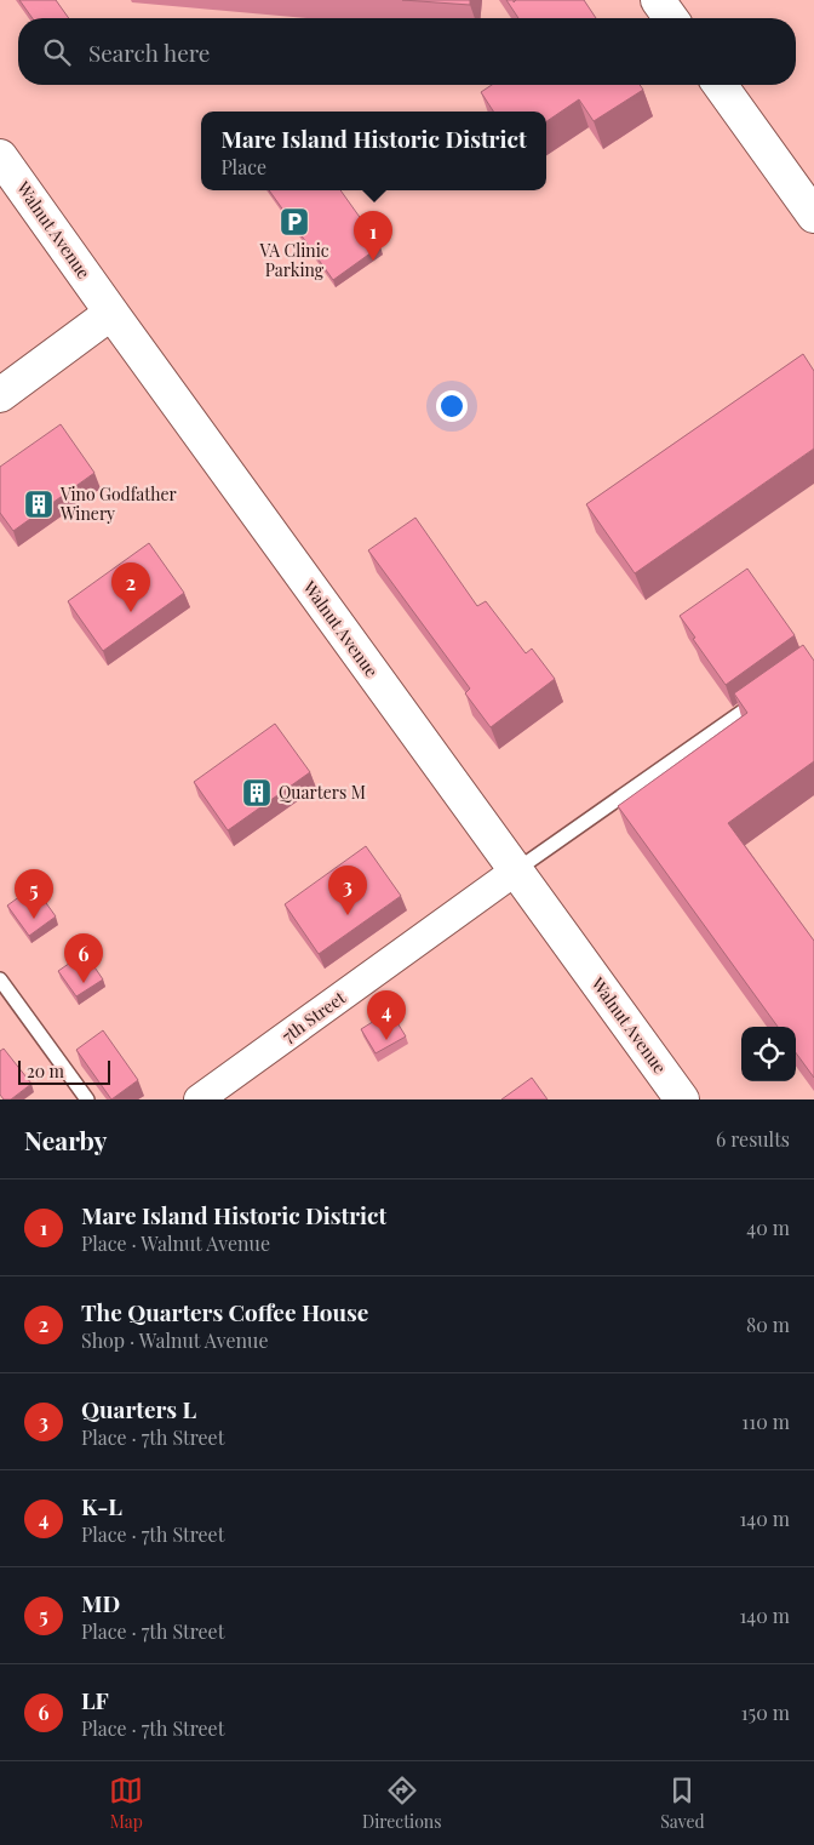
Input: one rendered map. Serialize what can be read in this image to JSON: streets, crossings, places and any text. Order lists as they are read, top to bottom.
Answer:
{
  "streets": {
    "street": ["Walnut Avenue", "7th Street"]
  },
  "crossings": [
    ["Walnut Avenue", "7th Street"]
  ],
  "places": {
    "parking": ["VA Clinic Parking"],
    "building": ["Vino Godfather Winery", "Quarters M"]
  },
  "scale_bar": "20 m",
  "page": {
    "search": "Search here",
    "popup": ["Mare Island Historic District", "Place"],
    "pins": [
      "1",
      "2",
      "3",
      "5",
      "6",
      "4"
    ],
    "scale": "20 m",
    "heading": ["Nearby", "6 results"],
    "list": [
      {
        "mark": "1",
        "name": "Mare Island Historic District",
        "note": "Place · Walnut Avenue",
        "value": "40 m"
      },
      {
        "mark": "2",
        "name": "The Quarters Coffee House",
        "note": "Shop · Walnut Avenue",
        "value": "80 m"
      },
      {
        "mark": "3",
        "name": "Quarters L",
        "note": "Place · 7th Street",
        "value": "110 m"
      },
      {
        "mark": "4",
        "name": "K-L",
        "note": "Place · 7th Street",
        "value": "140 m"
      },
      {
        "mark": "5",
        "name": "MD",
        "note": "Place · 7th Street",
        "value": "140 m"
      },
      {
        "mark": "6",
        "name": "LF",
        "note": "Place · 7th Street",
        "value": "150 m"
      }
    ],
    "nav": ["Map", "Directions", "Saved"]
  }
}
